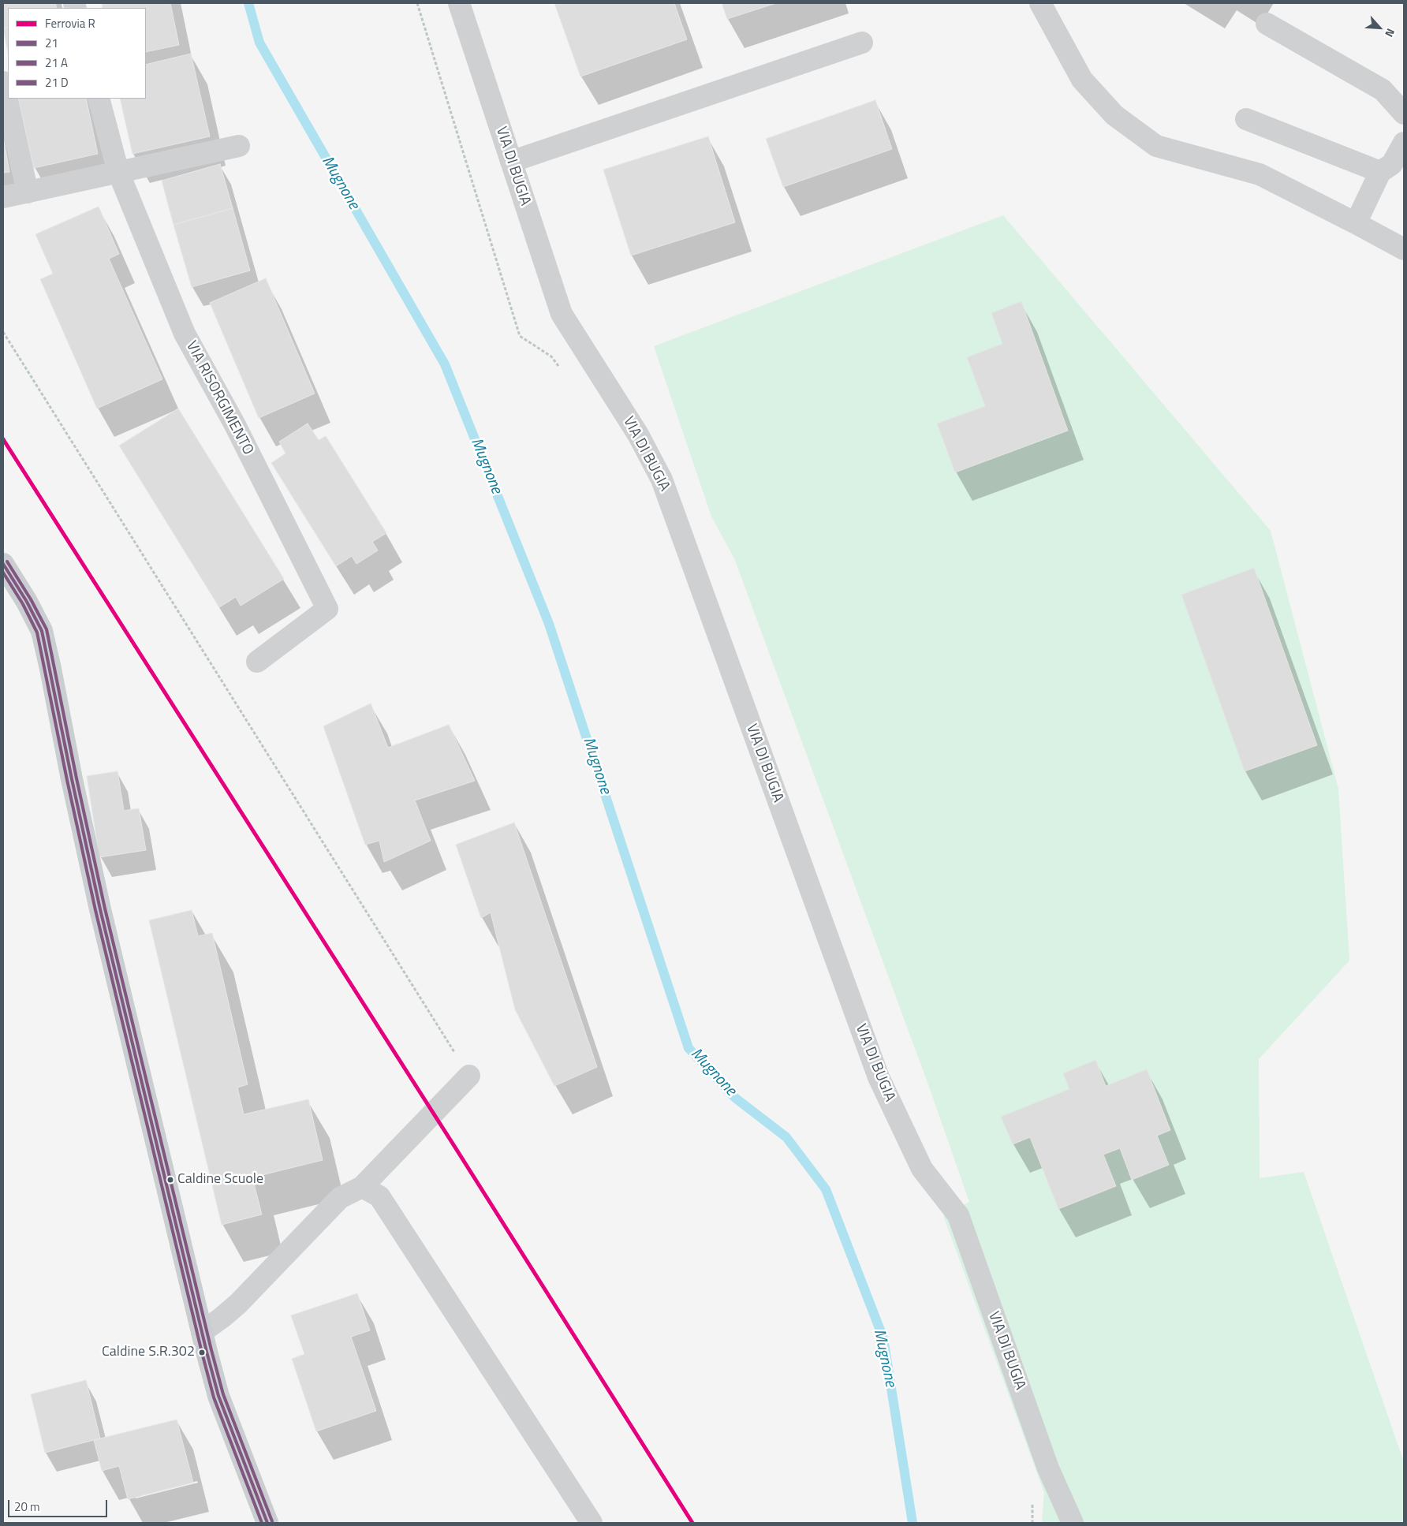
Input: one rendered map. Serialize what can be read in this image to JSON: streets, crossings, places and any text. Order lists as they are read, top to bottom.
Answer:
{
  "streets": {
    "street": ["VIA DI BUGIA", "VIA RISORGIMENTO"]
  },
  "water": ["Mugnone"],
  "places": ["Caldine Scuole", "Caldine S.R.302"],
  "lines": ["rail line R", "transit line 21"],
  "legend": [
    "Ferrovia R",
    "21",
    "21 A",
    "21 D"
  ],
  "scale_bar": "20 m",
  "north": "bottom right"
}
